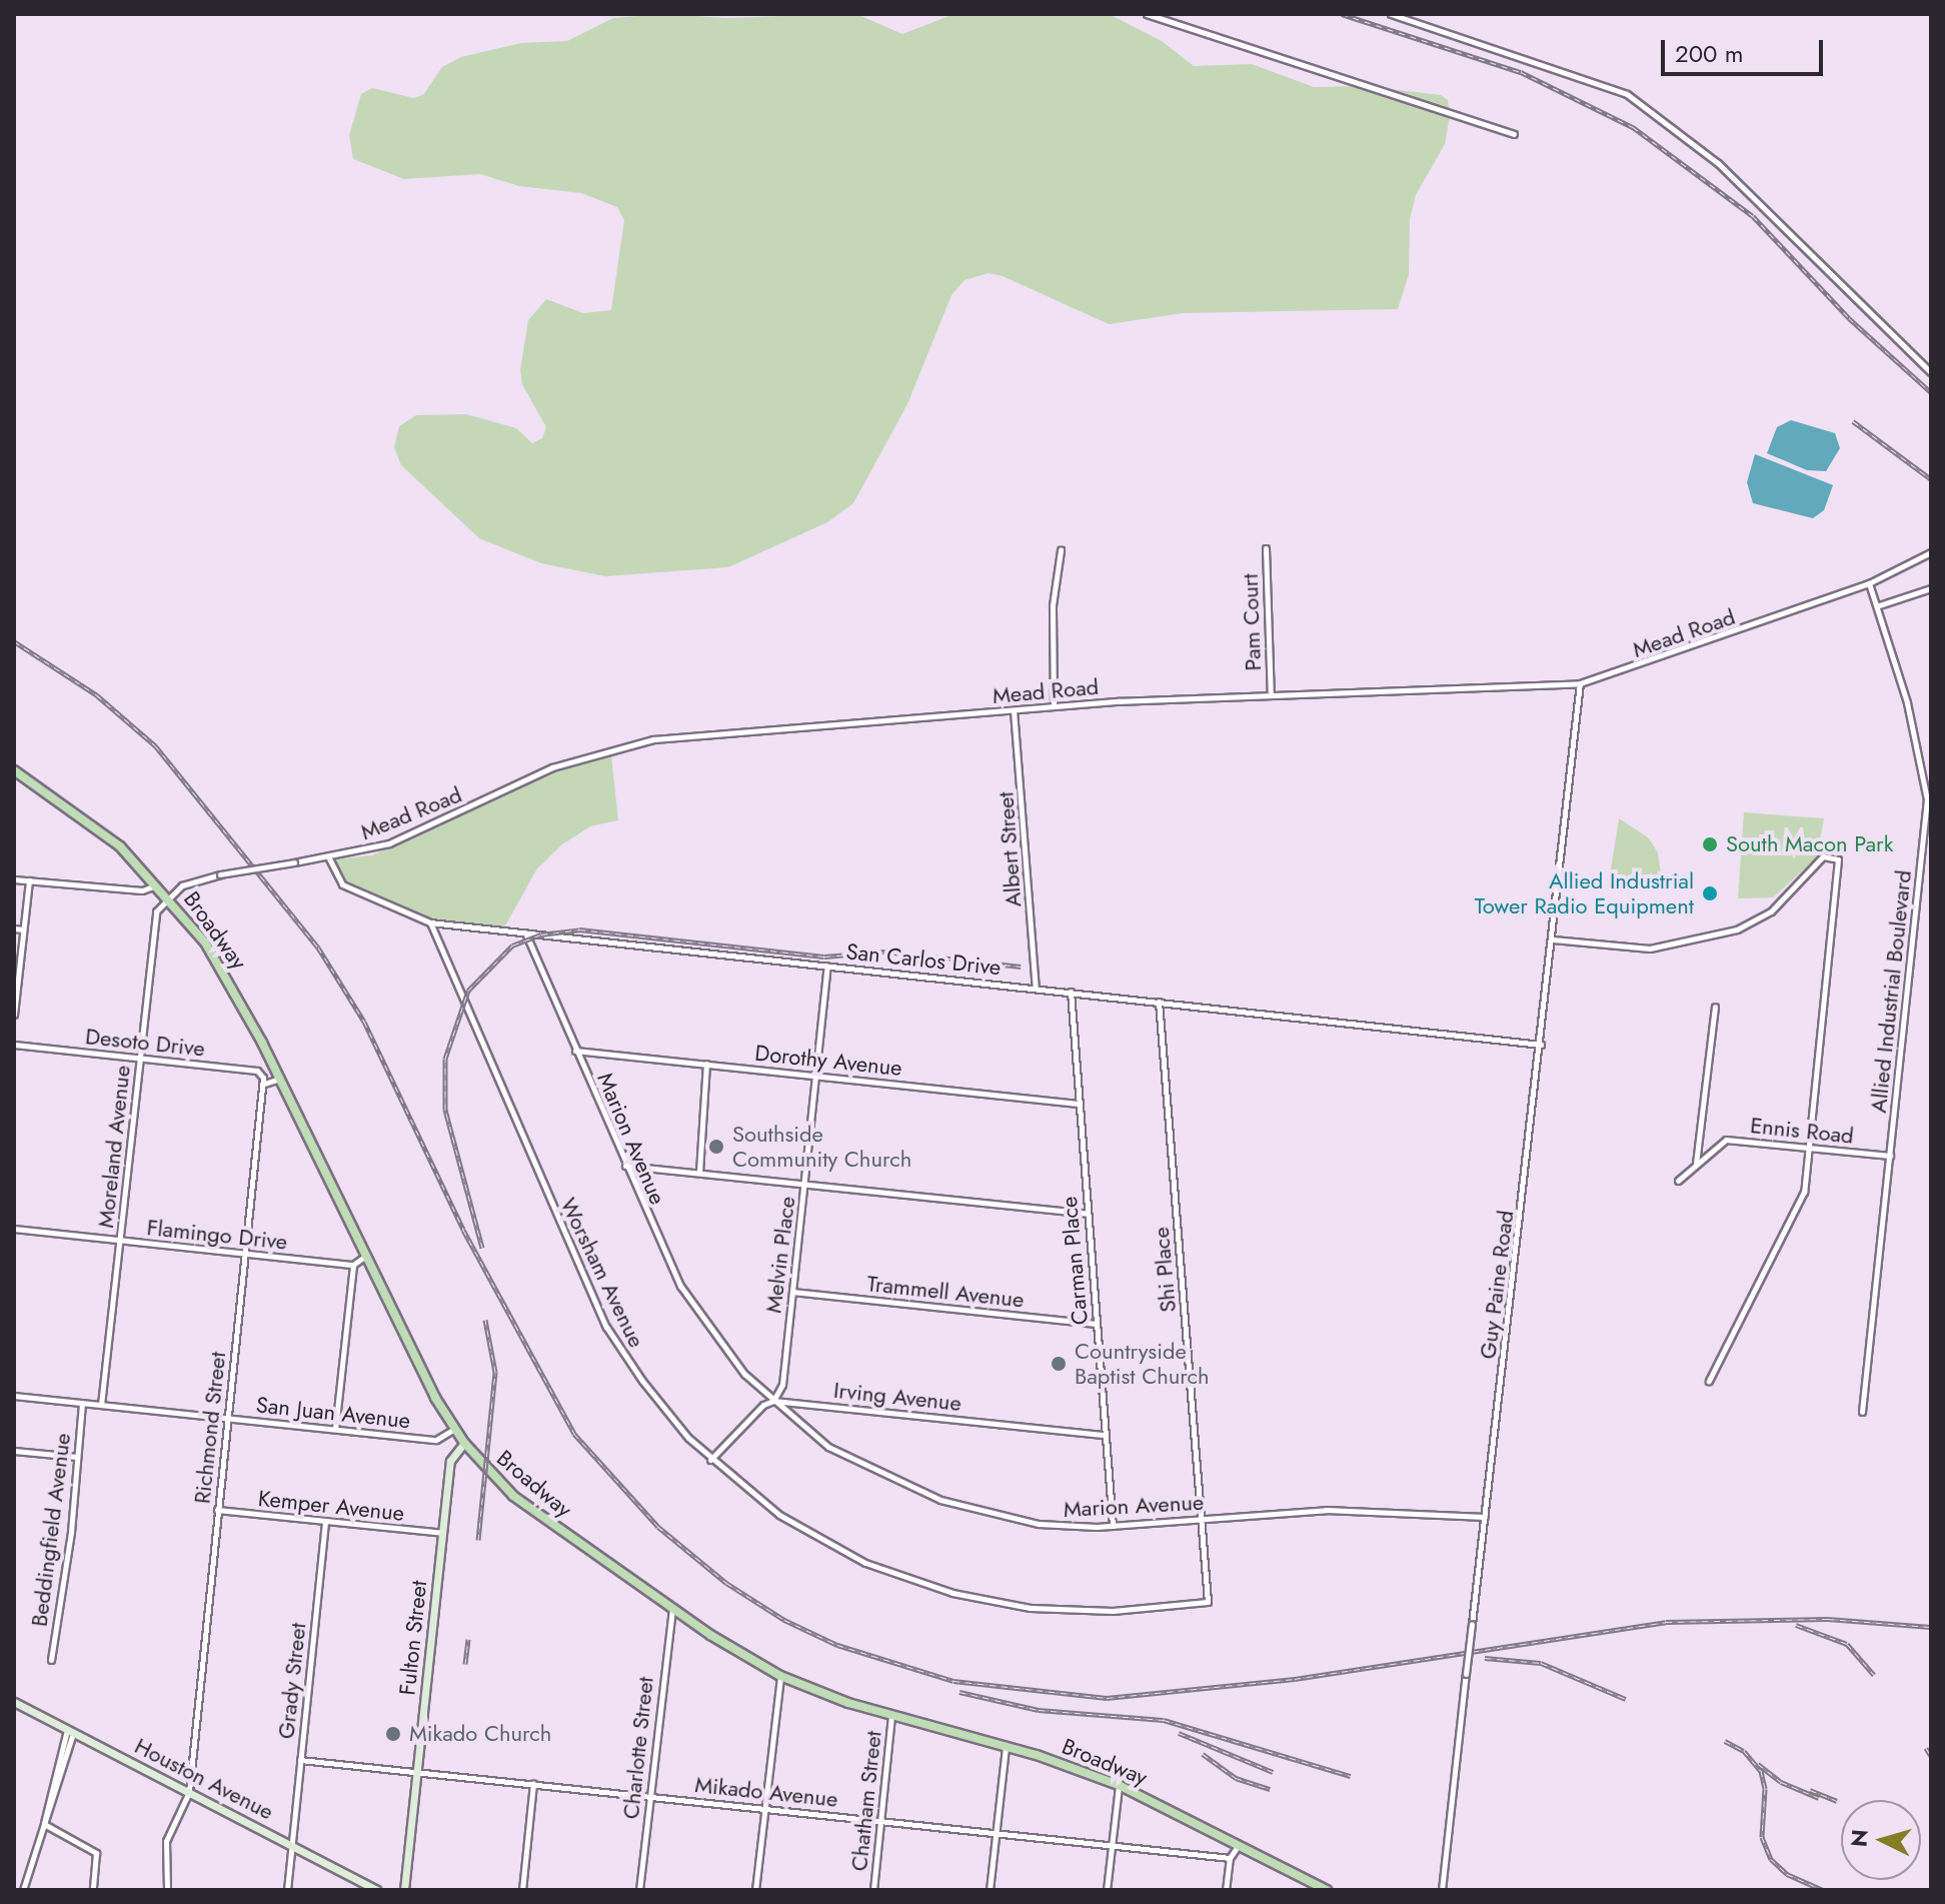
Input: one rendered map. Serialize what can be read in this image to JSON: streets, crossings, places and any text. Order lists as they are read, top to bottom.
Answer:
{
  "streets": {
    "main road": ["Broadway"],
    "street": [
      "Pam Court",
      "Mead Road",
      "Albert Street",
      "San Carlos Drive",
      "Allied Industrial Boulevard",
      "Desoto Drive",
      "Dorothy Avenue",
      "Ennis Road",
      "Marion Avenue",
      "Moreland Avenue",
      "Flamingo Drive",
      "Melvin Place",
      "Carman Place",
      "Shi Place",
      "Worsham Avenue",
      "Guy Paine Road",
      "Trammell Avenue",
      "Irving Avenue",
      "San Juan Avenue",
      "Richmond Street",
      "Kemper Avenue",
      "Beddingfield Avenue",
      "Fulton Street",
      "Grady Street",
      "Charlotte Street",
      "Houston Avenue",
      "Mikado Avenue",
      "Chatham Street"
    ]
  },
  "crossings": [
    ["Pam Court", "Mead Road"],
    ["Mead Road", "Albert Street"],
    ["Mead Road", "Broadway"],
    ["Mead Road", "San Carlos Drive"],
    ["Mead Road", "Allied Industrial Boulevard"],
    ["Mead Road", "Moreland Avenue"],
    ["Mead Road", "Guy Paine Road"],
    ["Albert Street", "San Carlos Drive"],
    ["Broadway", "Moreland Avenue"],
    ["Broadway", "San Juan Avenue"],
    ["Broadway", "Fulton Street"],
    ["Broadway", "Charlotte Street"],
    ["Broadway", "Chatham Street"],
    ["San Carlos Drive", "Marion Avenue"],
    ["San Carlos Drive", "Melvin Place"],
    ["San Carlos Drive", "Carman Place"],
    ["San Carlos Drive", "Shi Place"],
    ["San Carlos Drive", "Worsham Avenue"],
    ["San Carlos Drive", "Guy Paine Road"],
    ["Allied Industrial Boulevard", "Ennis Road"],
    ["Desoto Drive", "Moreland Avenue"],
    ["Desoto Drive", "Richmond Street"],
    ["Dorothy Avenue", "Marion Avenue"],
    ["Dorothy Avenue", "Melvin Place"],
    ["Dorothy Avenue", "Carman Place"],
    ["Marion Avenue", "Melvin Place"],
    ["Marion Avenue", "Carman Place"],
    ["Marion Avenue", "Shi Place"],
    ["Marion Avenue", "Guy Paine Road"],
    ["Marion Avenue", "Irving Avenue"],
    ["Moreland Avenue", "Flamingo Drive"],
    ["Moreland Avenue", "San Juan Avenue"],
    ["Flamingo Drive", "Richmond Street"],
    ["Melvin Place", "Trammell Avenue"],
    ["Melvin Place", "Irving Avenue"],
    ["Carman Place", "Trammell Avenue"],
    ["Carman Place", "Irving Avenue"],
    ["Shi Place", "Worsham Avenue"],
    ["San Juan Avenue", "Richmond Street"],
    ["San Juan Avenue", "Beddingfield Avenue"],
    ["Richmond Street", "Kemper Avenue"],
    ["Richmond Street", "Houston Avenue"],
    ["Kemper Avenue", "Fulton Street"],
    ["Kemper Avenue", "Grady Street"],
    ["Fulton Street", "Mikado Avenue"],
    ["Grady Street", "Houston Avenue"],
    ["Grady Street", "Mikado Avenue"],
    ["Charlotte Street", "Mikado Avenue"],
    ["Mikado Avenue", "Chatham Street"]
  ],
  "places": [
    "South Macon Park",
    "Allied Industrial Tower Radio Equipment",
    "Southside Community Church",
    "Countryside Baptist Church",
    "Mikado Church"
  ],
  "scale_bar": "200 m",
  "north": "left"
}
